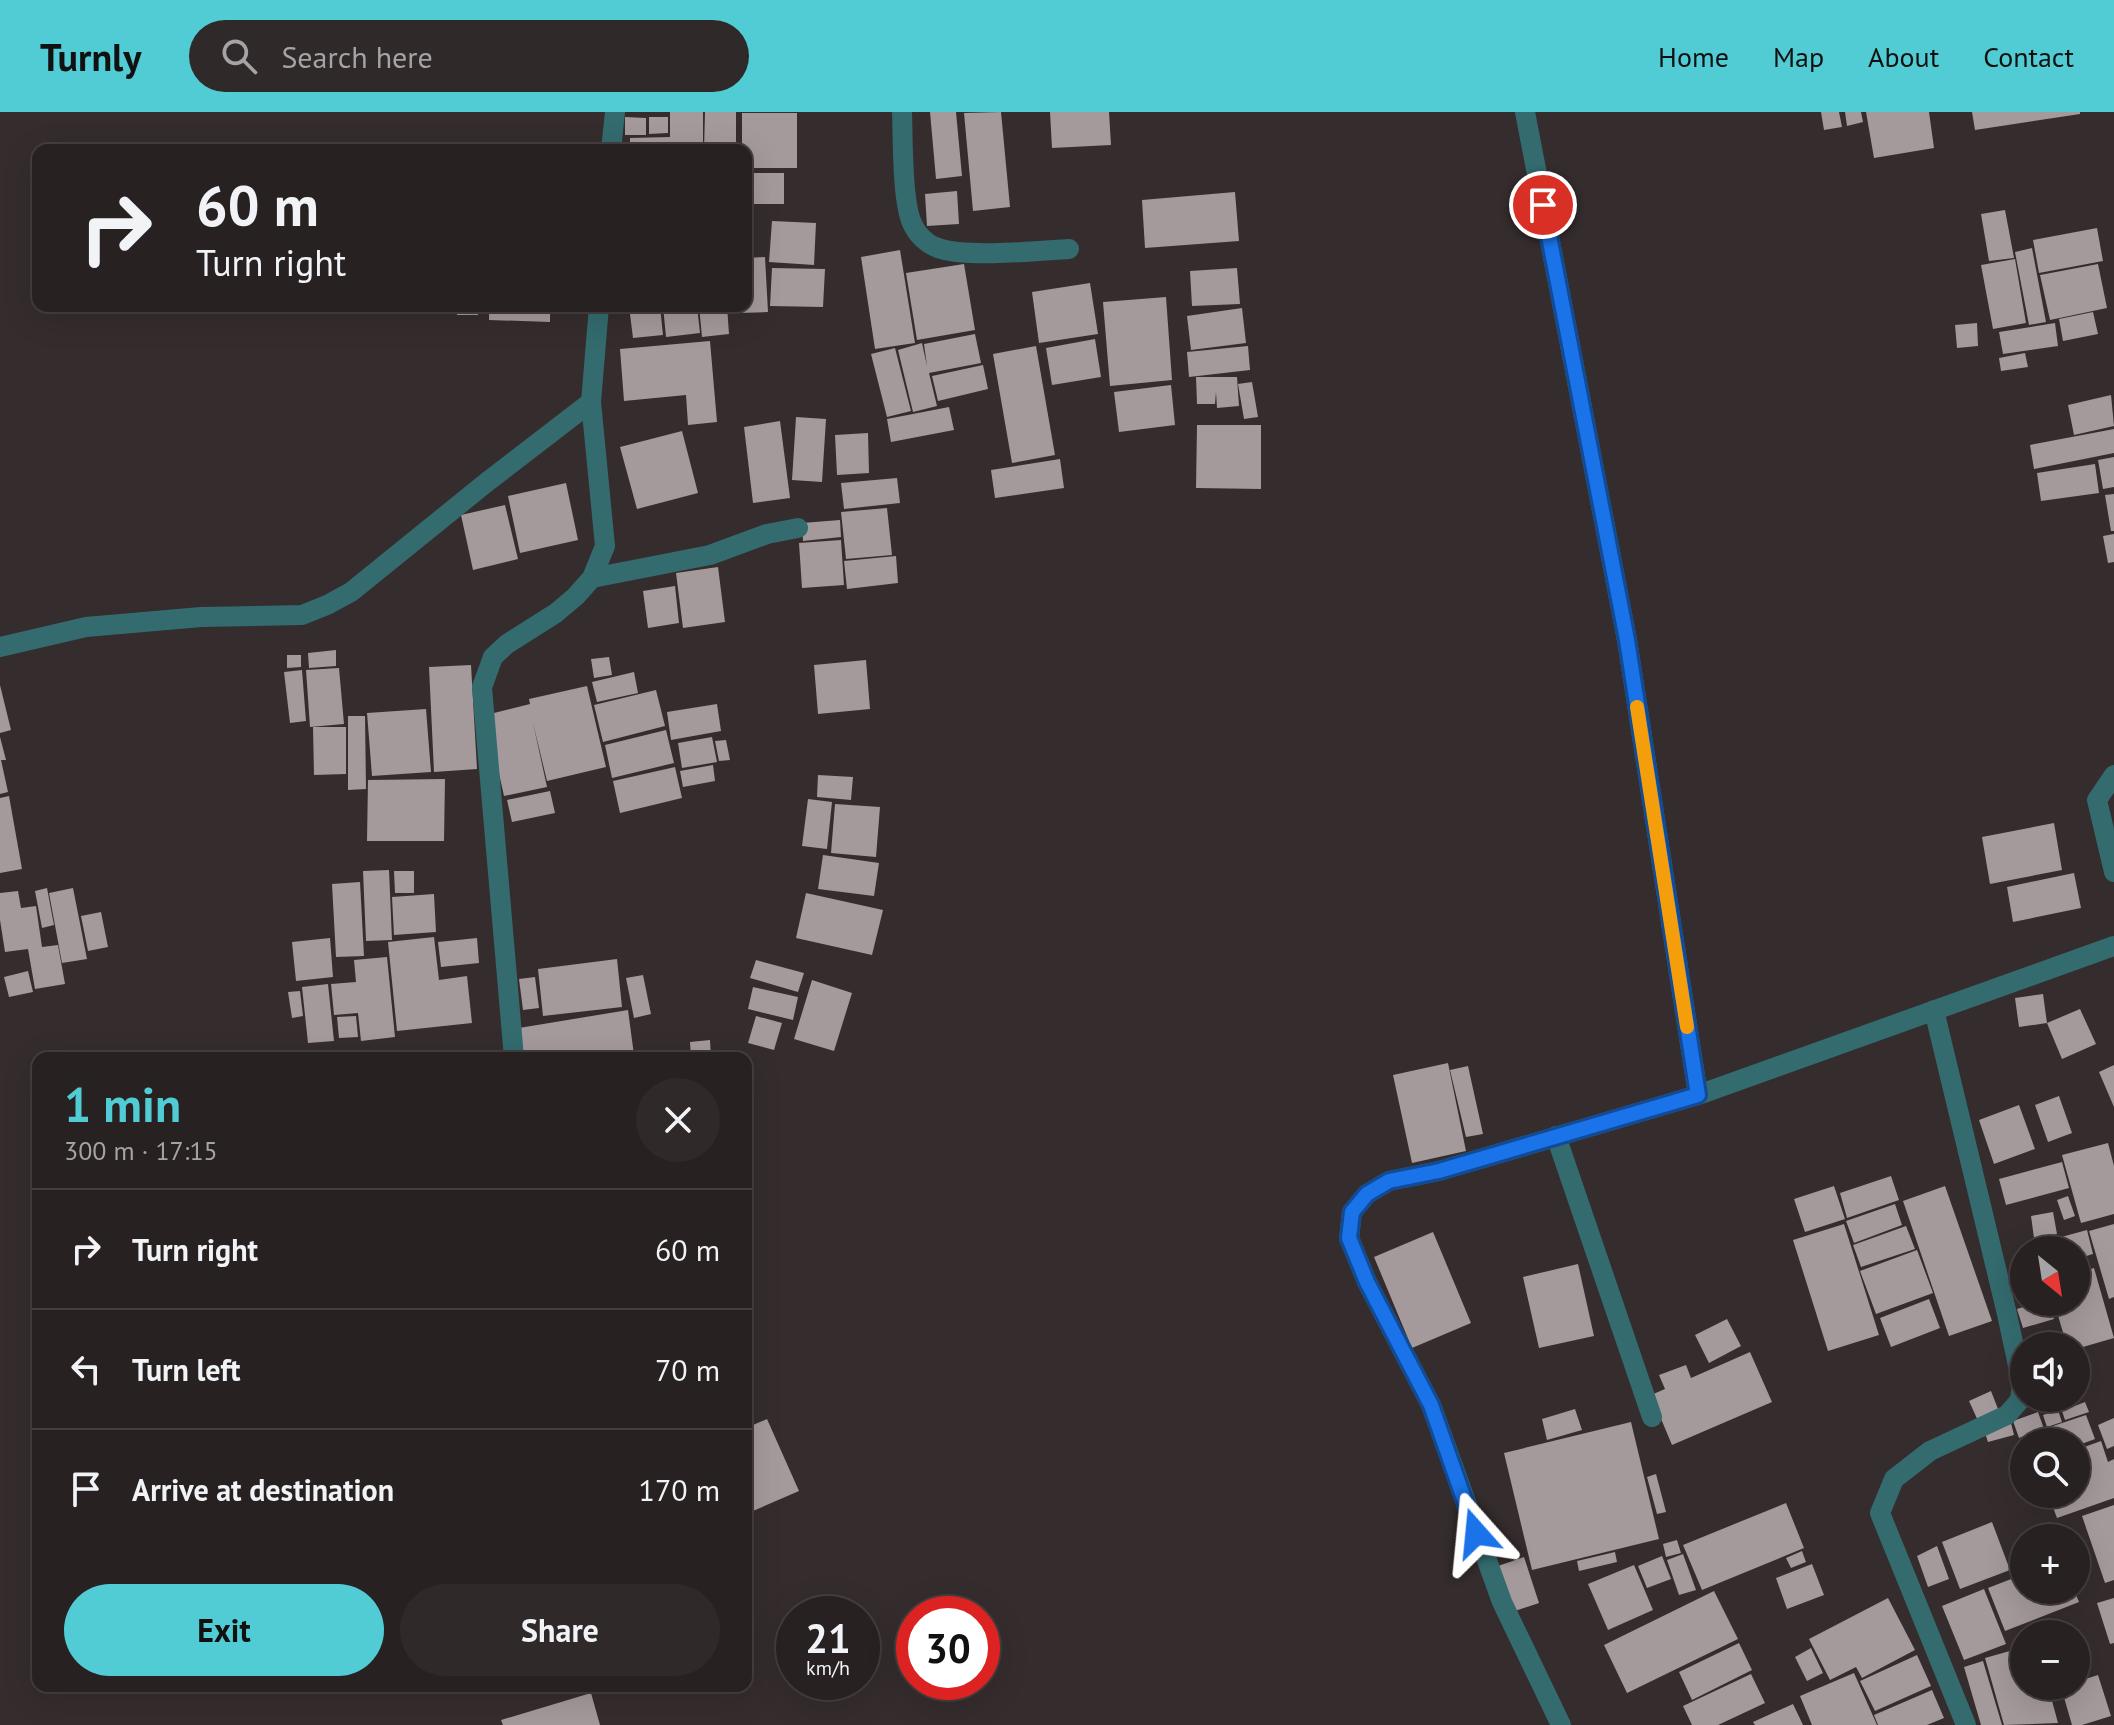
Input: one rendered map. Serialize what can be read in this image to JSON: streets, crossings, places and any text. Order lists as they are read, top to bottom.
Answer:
{
  "north": "bottom right",
  "page": {
    "header": "Turnly",
    "search": "Search here",
    "nav": [
      "Home",
      "Map",
      "About",
      "Contact"
    ],
    "turn": ["60 m", "Turn right"],
    "heading": ["1 min", "300 m · 17:15"],
    "list": [
      {
        "name": "Turn right",
        "value": "60 m"
      },
      {
        "name": "Turn left",
        "value": "70 m"
      },
      {
        "name": "Arrive at destination",
        "value": "170 m"
      }
    ],
    "map_buttons": ["+", "−"],
    "buttons": ["Exit", "Share"],
    "speed": "21 km/h",
    "limit": "30"
  }
}
